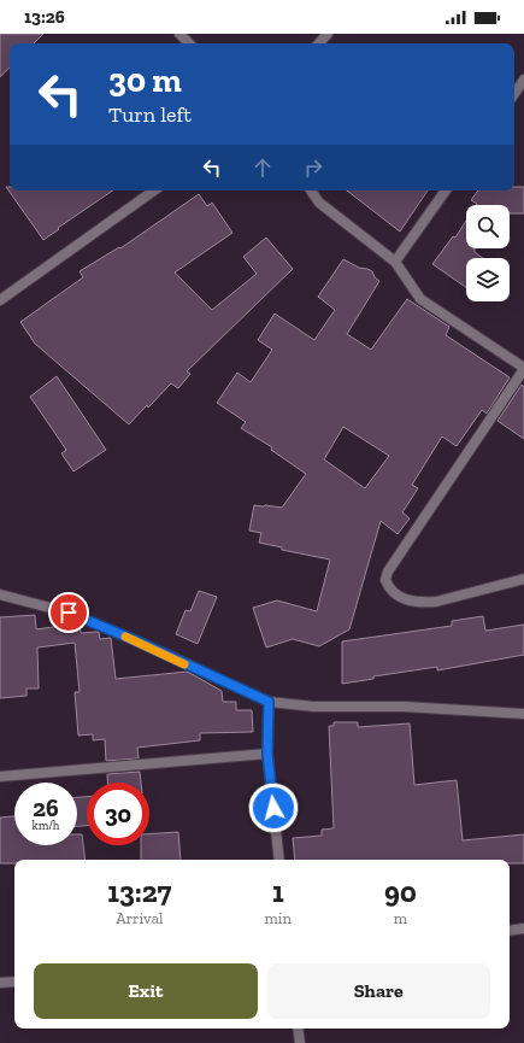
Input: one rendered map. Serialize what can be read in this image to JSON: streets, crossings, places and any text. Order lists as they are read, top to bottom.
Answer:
{
  "page": {
    "status": "13:26",
    "turn": ["30 m", "Turn left"],
    "speed": "26 km/h",
    "limit": "30",
    "eta": [
      "13:27",
      "Arrival",
      "1",
      "min",
      "90",
      "m"
    ],
    "buttons": ["Exit", "Share"]
  }
}
